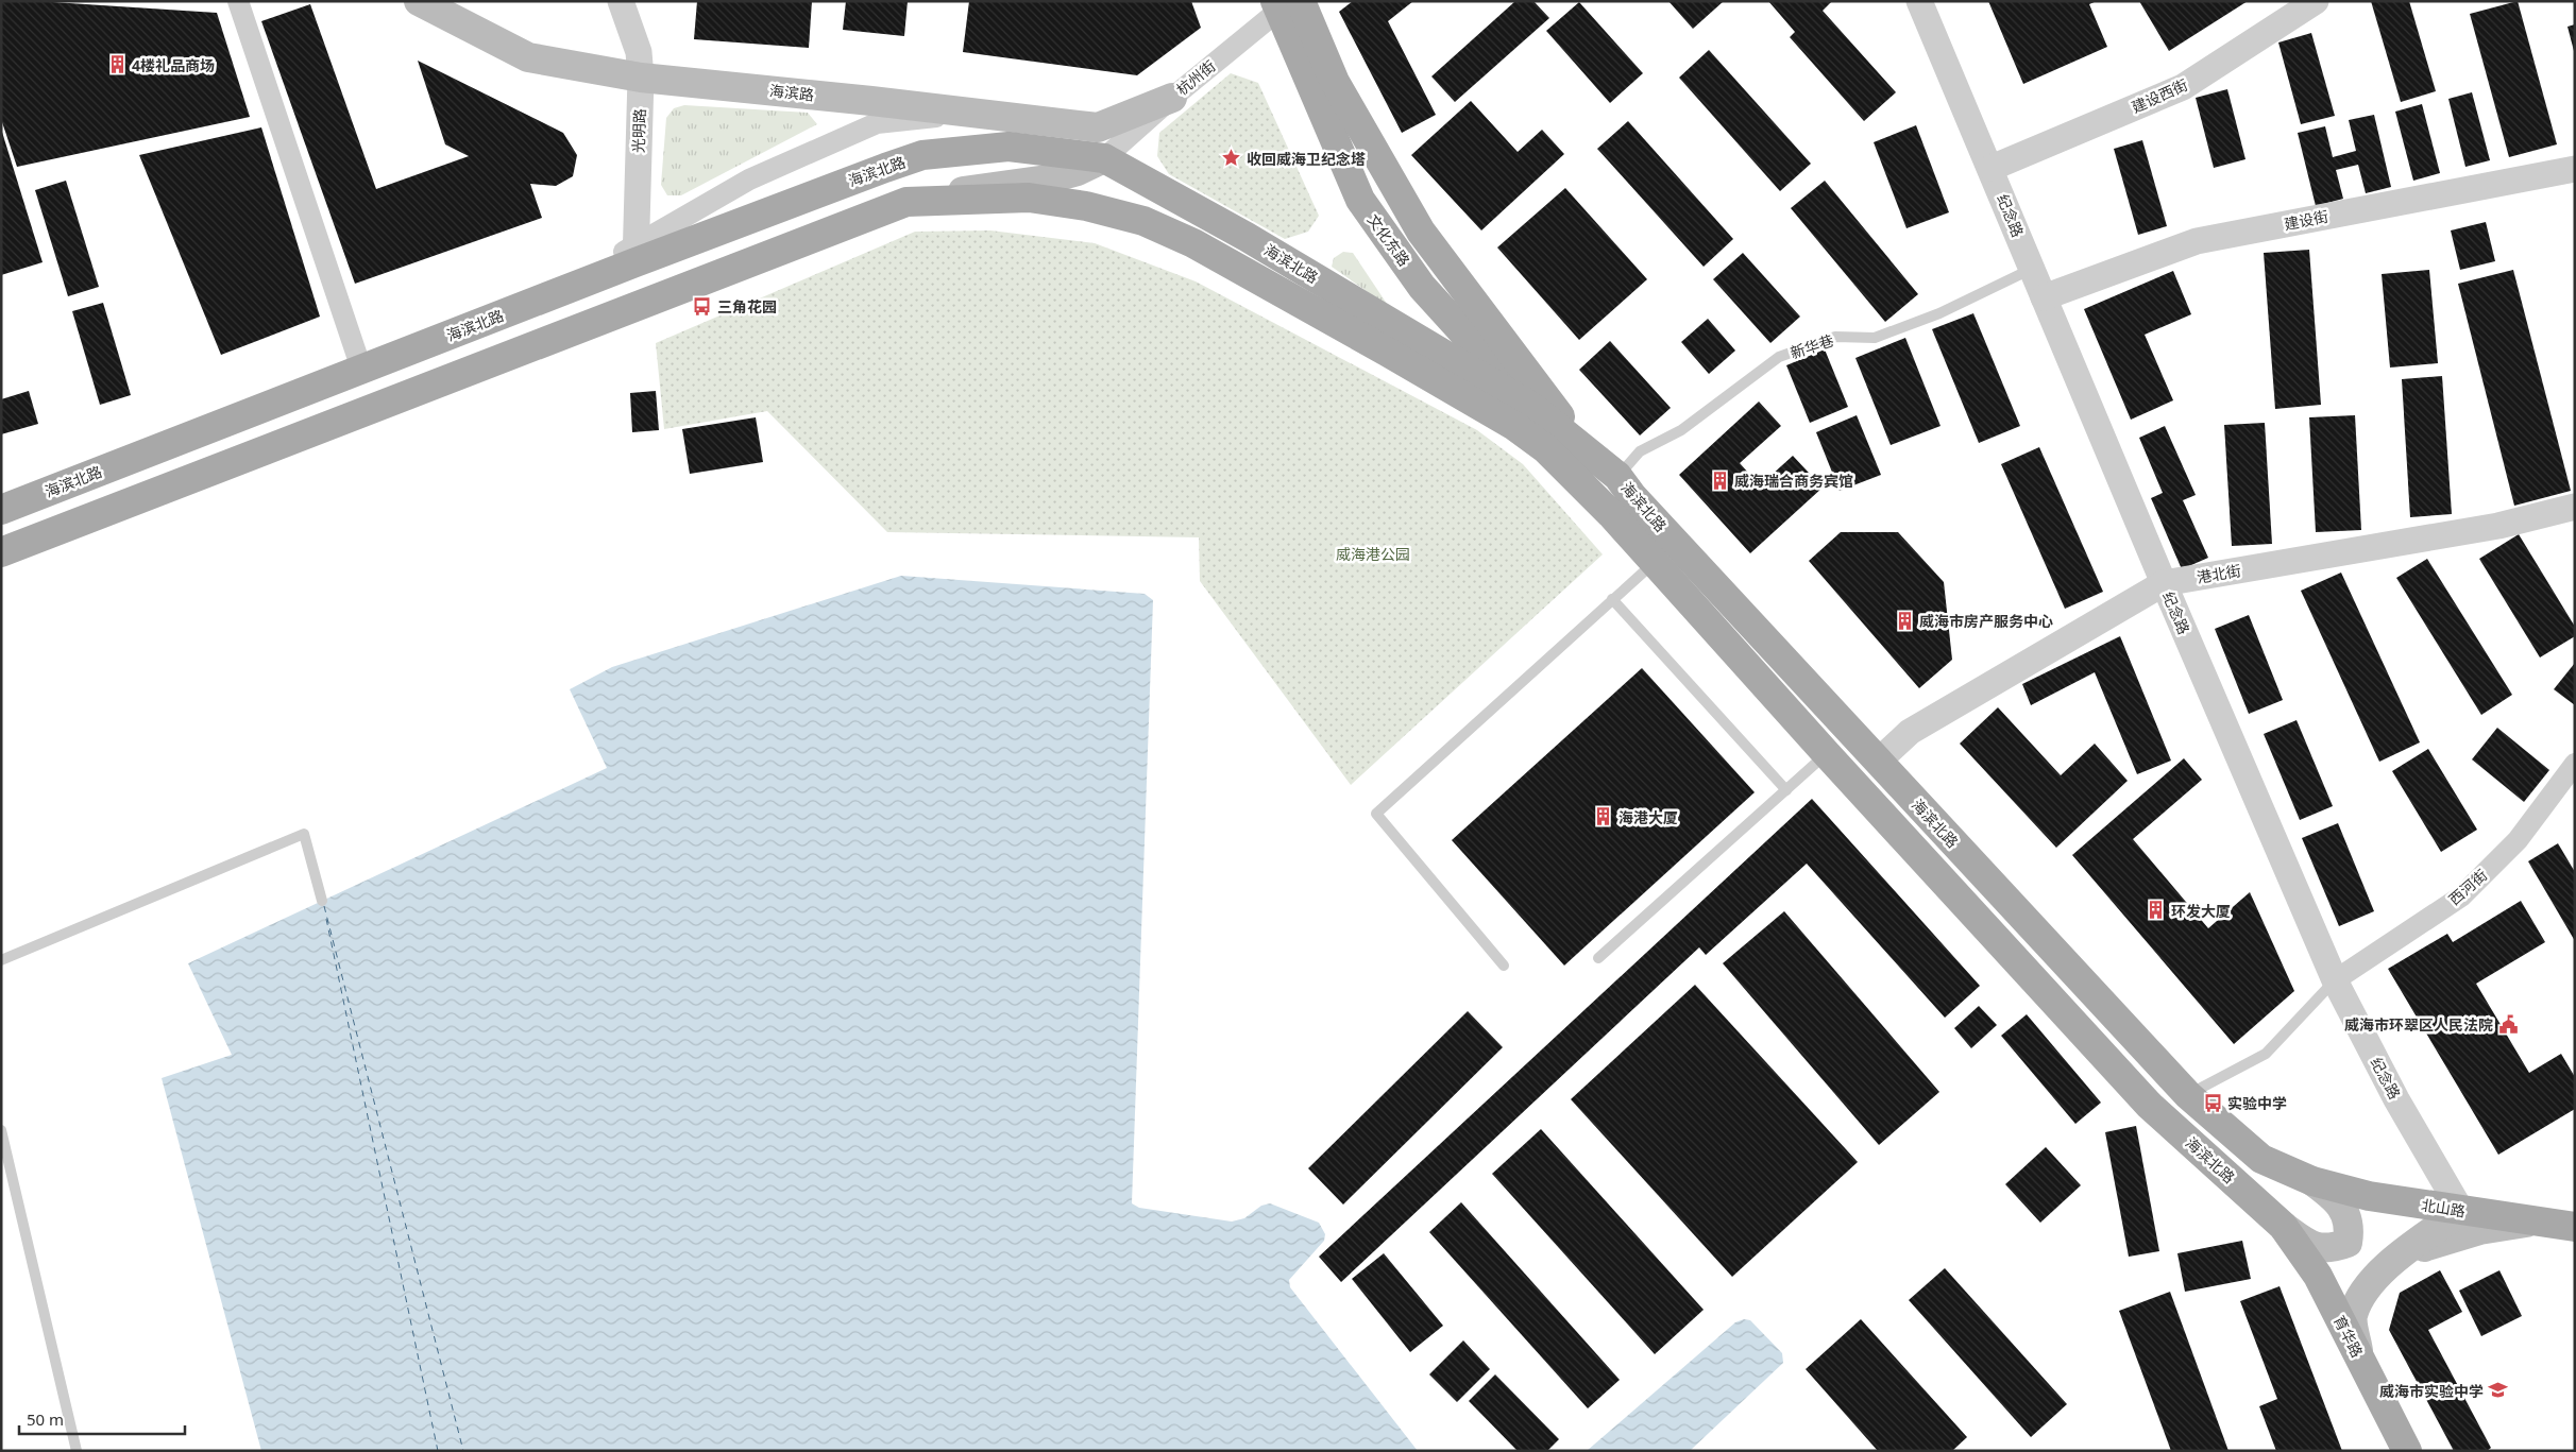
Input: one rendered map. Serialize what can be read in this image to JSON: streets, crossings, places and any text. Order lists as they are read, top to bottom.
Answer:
{
  "streets": {
    "main road": [
      "海滨路",
      "海滨北路",
      "文化东路",
      "北山路",
      "育华路"
    ],
    "street": [
      "杭州街",
      "建设西街",
      "光明路",
      "纪念路",
      "建设街",
      "港北街",
      "西河街"
    ],
    "lane": ["新华巷"]
  },
  "crossings": [
    ["杭州街", "海滨路"],
    ["杭州街", "海滨北路"],
    ["杭州街", "文化东路"],
    ["海滨路", "光明路"],
    ["建设西街", "纪念路"],
    ["光明路", "海滨北路"],
    ["海滨北路", "文化东路"],
    ["海滨北路", "新华巷"],
    ["海滨北路", "港北街"],
    ["海滨北路", "北山路"],
    ["海滨北路", "育华路"],
    ["纪念路", "建设街"],
    ["纪念路", "新华巷"],
    ["纪念路", "港北街"],
    ["纪念路", "西河街"],
    ["纪念路", "北山路"]
  ],
  "parks": ["威海港公园"],
  "places": {
    "building": [
      "4楼礼品商场",
      "威海瑞合商务宾馆",
      "威海市房产服务中心",
      "海港大厦",
      "环发大厦"
    ],
    "place": ["收回威海卫纪念塔"],
    "bus stop": ["三角花园", "实验中学"],
    "public building": ["威海市环翠区人民法院"],
    "school or university": ["威海市实验中学"]
  },
  "scale_bar": "50 m"
}
